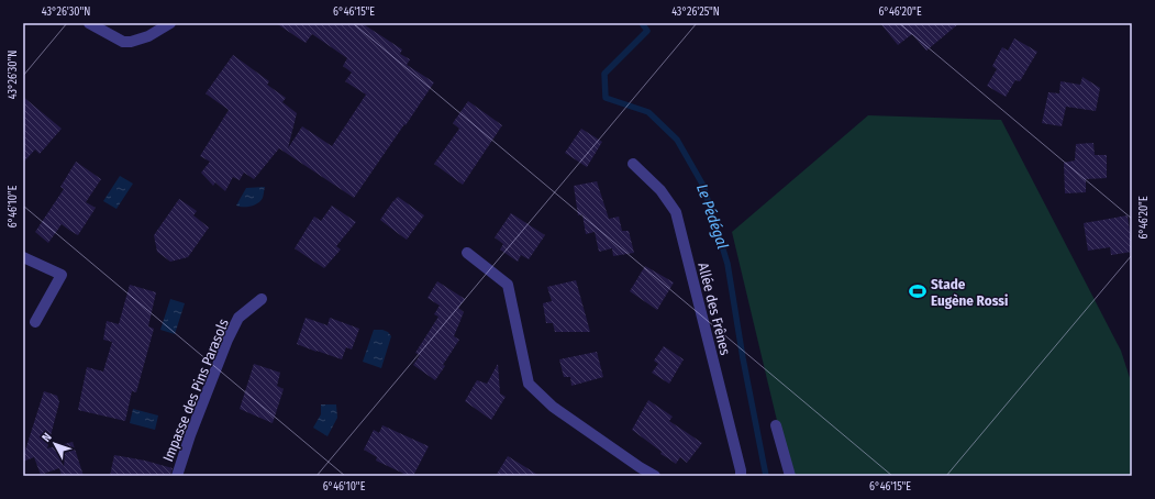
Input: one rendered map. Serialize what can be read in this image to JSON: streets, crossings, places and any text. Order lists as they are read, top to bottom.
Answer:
{
  "streets": {
    "street": ["Allée des Frênes", "Impasse des Pins Parasols"]
  },
  "water": ["Le Pédégal"],
  "places": {
    "sports": ["Stade Eugène Rossi"]
  },
  "north": "top left",
  "coordinates": [
    "43°26'30\"N",
    "6°46'15\"E",
    "43°26'25\"N",
    "6°46'20\"E",
    "6°46'10\"E"
  ]
}
